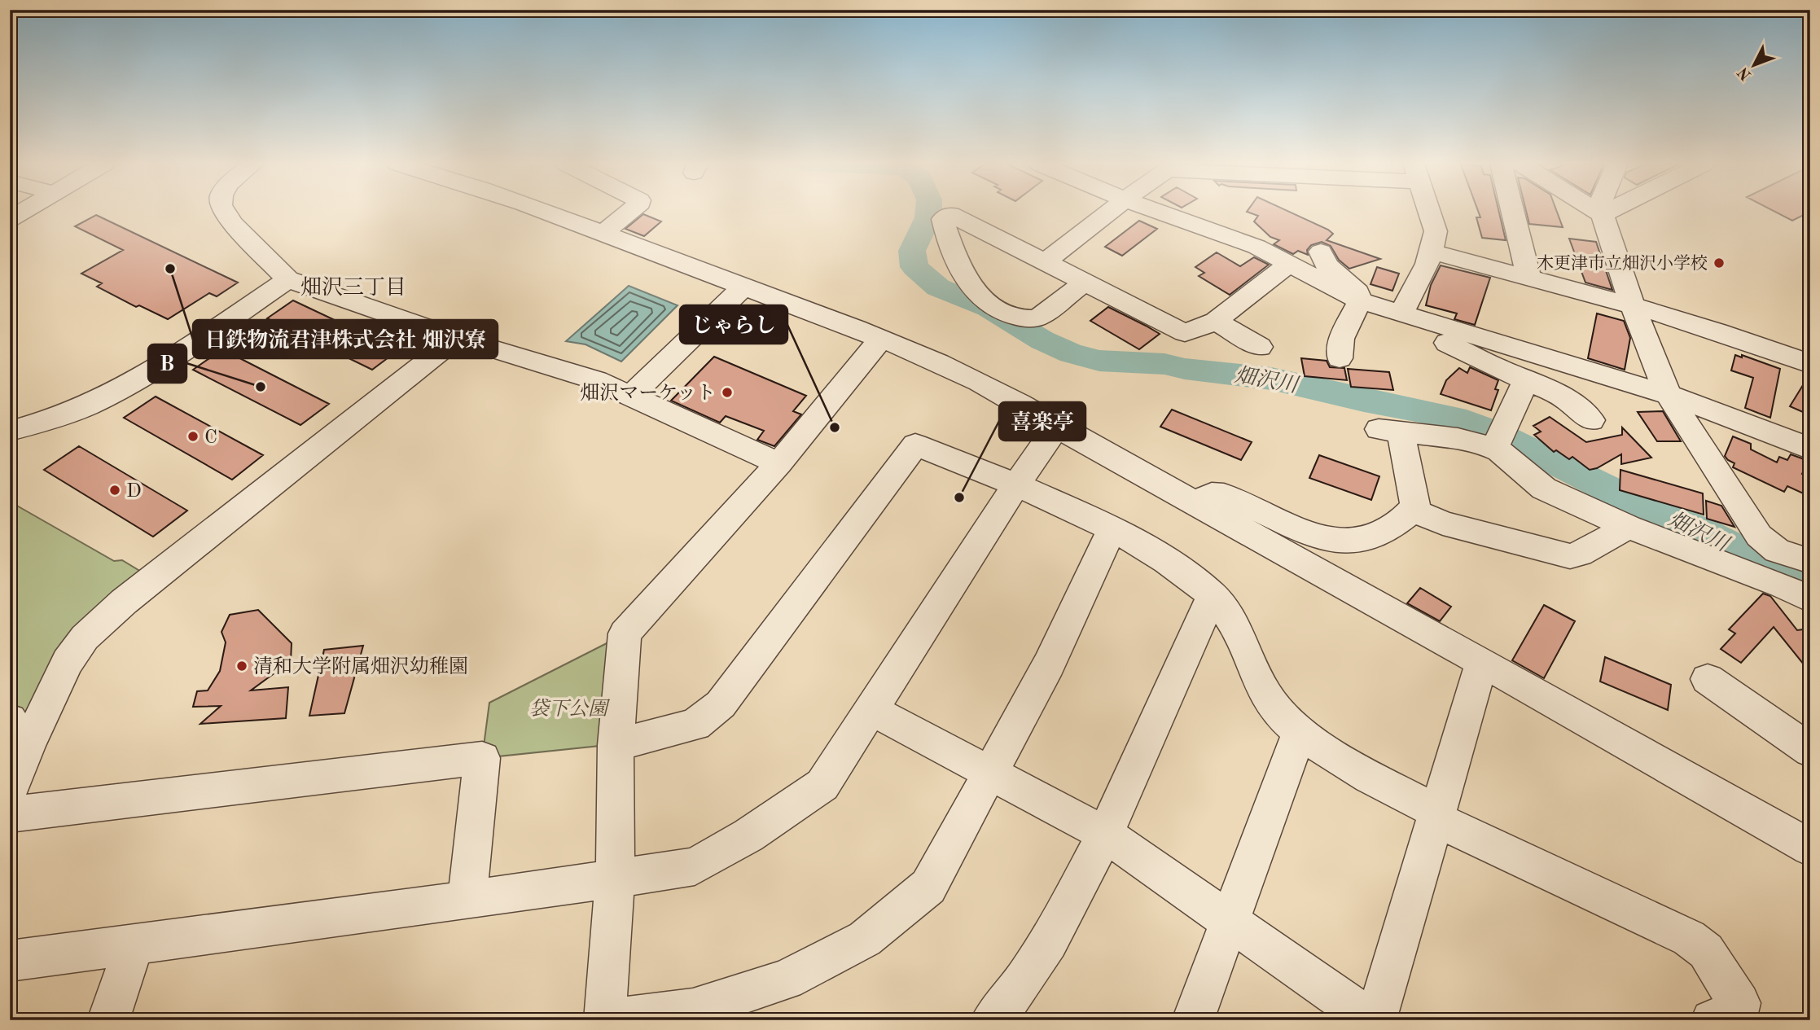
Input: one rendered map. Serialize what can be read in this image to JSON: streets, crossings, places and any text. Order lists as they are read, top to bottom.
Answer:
{
  "districts": ["畑沢三丁目"],
  "water": ["畑沢川"],
  "parks": ["袋下公園"],
  "places": [
    "木更津市立畑沢小学校",
    "日鉄物流君津株式会社 畑沢寮",
    "B",
    "畑沢マーケット",
    "じゃらし",
    "C",
    "D",
    "喜楽亭",
    "清和大学附属畑沢幼稚園"
  ],
  "north": "bottom left"
}
